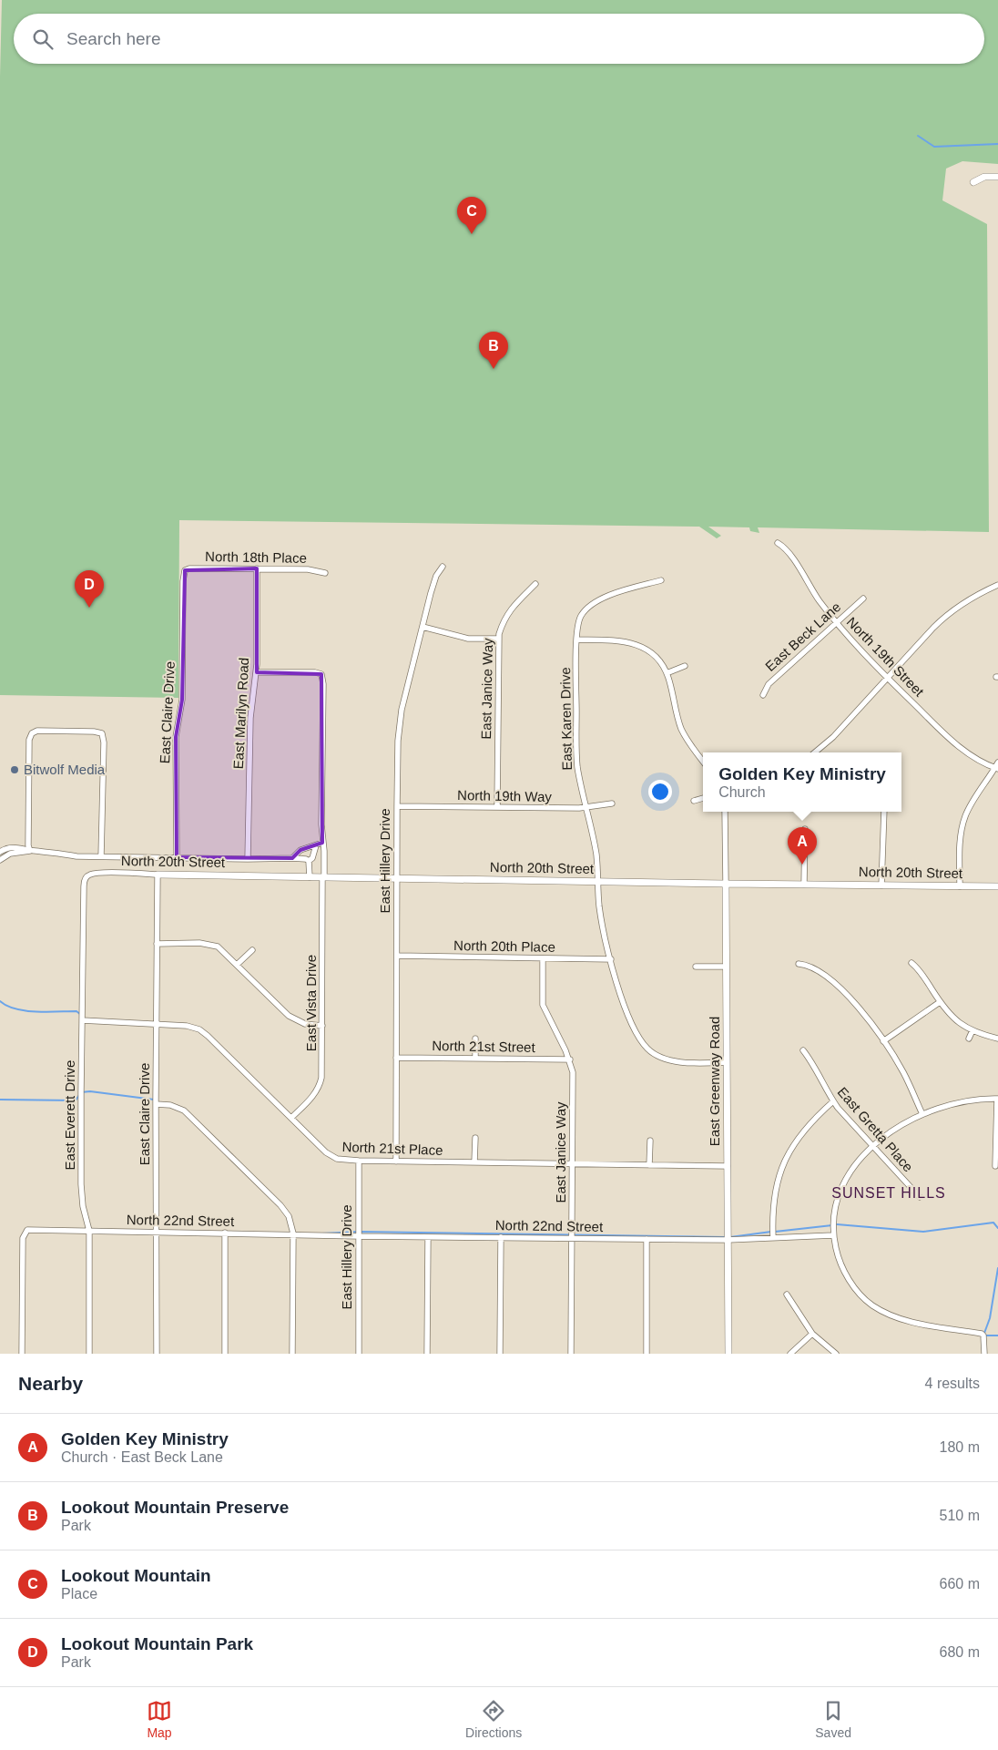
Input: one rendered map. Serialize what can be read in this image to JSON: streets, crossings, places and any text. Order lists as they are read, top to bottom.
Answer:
{
  "streets": {
    "street": [
      "North 18th Place",
      "East Beck Lane",
      "North 19th Street",
      "East Janice Way",
      "East Claire Drive",
      "East Marilyn Road",
      "East Karen Drive",
      "North 19th Way",
      "East Hillery Drive",
      "North 20th Street",
      "North 20th Place",
      "East Vista Drive",
      "North 21st Street",
      "East Greenway Road",
      "East Everett Drive",
      "East Gretta Place",
      "North 21st Place",
      "North 22nd Street"
    ]
  },
  "crossings": [
    ["North 18th Place", "East Claire Drive"],
    ["North 18th Place", "East Marilyn Road"],
    ["East Beck Lane", "North 19th Street"],
    ["East Janice Way", "North 19th Way"],
    ["East Janice Way", "North 20th Place"],
    ["East Janice Way", "North 21st Street"],
    ["East Janice Way", "North 21st Place"],
    ["East Janice Way", "North 22nd Street"],
    ["East Claire Drive", "North 20th Street"],
    ["East Claire Drive", "North 21st Place"],
    ["East Claire Drive", "North 22nd Street"],
    ["East Marilyn Road", "East Vista Drive"],
    ["East Karen Drive", "North 19th Way"],
    ["East Karen Drive", "North 20th Street"],
    ["East Karen Drive", "North 20th Place"],
    ["East Karen Drive", "East Greenway Road"],
    ["North 19th Way", "East Hillery Drive"],
    ["East Hillery Drive", "North 20th Street"],
    ["East Hillery Drive", "North 20th Place"],
    ["East Hillery Drive", "North 21st Street"],
    ["East Hillery Drive", "North 21st Place"],
    ["East Hillery Drive", "North 22nd Street"],
    ["North 20th Street", "East Vista Drive"],
    ["North 20th Street", "East Greenway Road"],
    ["North 20th Street", "East Everett Drive"],
    ["East Vista Drive", "North 21st Place"],
    ["East Greenway Road", "North 21st Place"],
    ["East Greenway Road", "North 22nd Street"],
    ["East Everett Drive", "North 21st Place"],
    ["East Everett Drive", "North 22nd Street"]
  ],
  "districts": ["SUNSET HILLS"],
  "places": ["Bitwolf Media"],
  "page": {
    "search": "Search here",
    "pins": [
      "C",
      "B",
      "D",
      "A"
    ],
    "popup": ["Golden Key Ministry", "Church"],
    "heading": ["Nearby", "4 results"],
    "list": [
      {
        "mark": "A",
        "name": "Golden Key Ministry",
        "note": "Church · East Beck Lane",
        "value": "180 m"
      },
      {
        "mark": "B",
        "name": "Lookout Mountain Preserve",
        "note": "Park",
        "value": "510 m"
      },
      {
        "mark": "C",
        "name": "Lookout Mountain",
        "note": "Place",
        "value": "660 m"
      },
      {
        "mark": "D",
        "name": "Lookout Mountain Park",
        "note": "Park",
        "value": "680 m"
      }
    ],
    "nav": ["Map", "Directions", "Saved"]
  }
}
